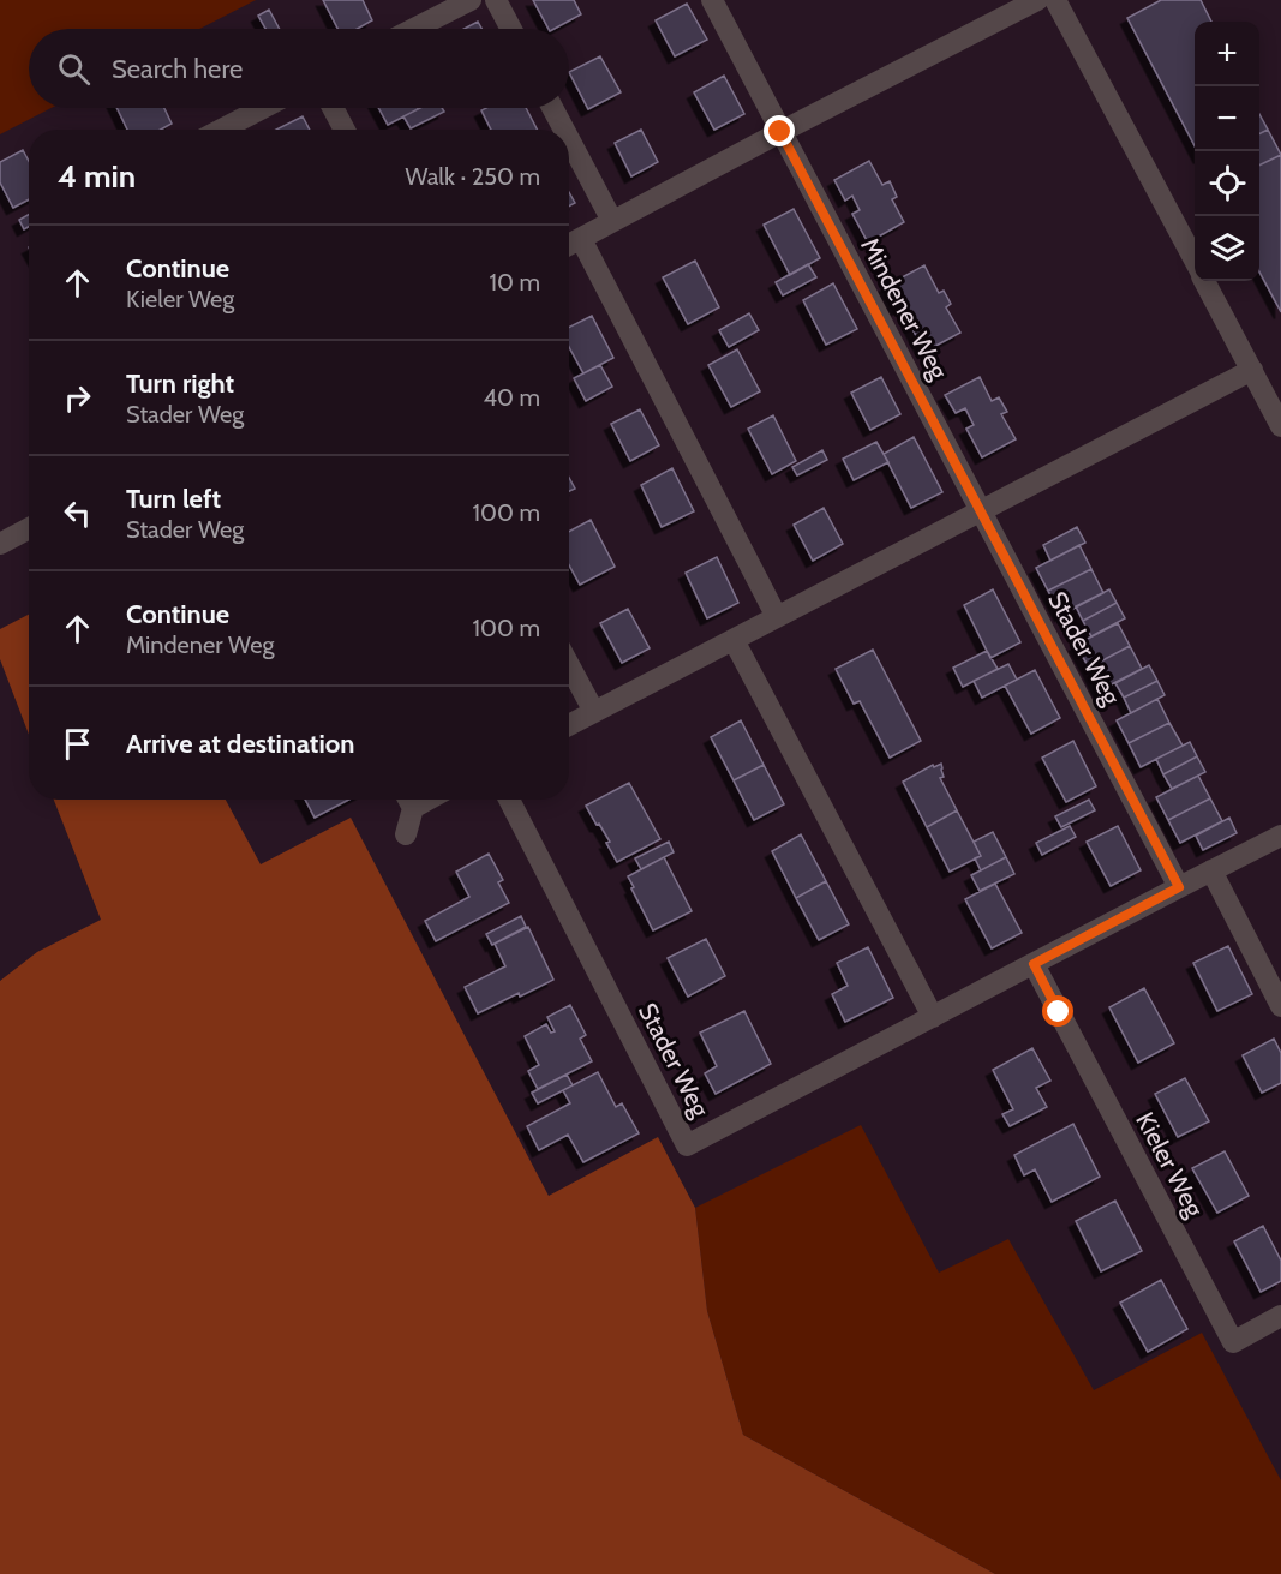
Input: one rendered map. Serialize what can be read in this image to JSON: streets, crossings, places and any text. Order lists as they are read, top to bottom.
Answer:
{
  "streets": {
    "street": ["Mindener Weg", "Stader Weg", "Kieler Weg"]
  },
  "crossings": [
    ["Mindener Weg", "Stader Weg"],
    ["Stader Weg", "Kieler Weg"]
  ],
  "page": {
    "map_buttons": ["+", "−"],
    "search": "Search here",
    "heading": ["4 min", "Walk · 250 m"],
    "list": [
      ["Continue", "Kieler Weg", "10 m"],
      ["Turn right", "Stader Weg", "40 m"],
      ["Turn left", "Stader Weg", "100 m"],
      ["Continue", "Mindener Weg", "100 m"],
      "Arrive at destination"
    ]
  }
}
